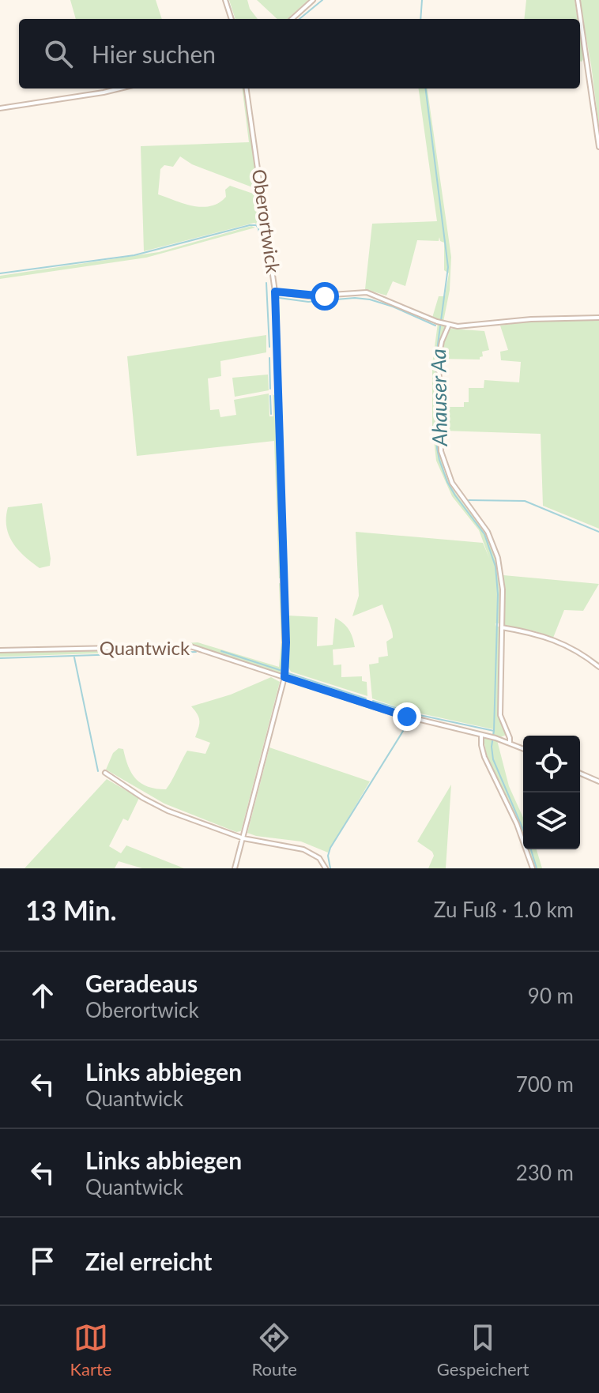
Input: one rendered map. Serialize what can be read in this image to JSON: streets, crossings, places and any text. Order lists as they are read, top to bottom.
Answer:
{
  "streets": {
    "street": ["Oberortwick", "Quantwick"]
  },
  "water": ["Ahauser Aa"],
  "page": {
    "search": "Hier suchen",
    "heading": ["13 Min.", "Zu Fuß · 1.0 km"],
    "list": [
      ["Geradeaus", "Oberortwick", "90 m"],
      ["Links abbiegen", "Quantwick", "700 m"],
      ["Links abbiegen", "Quantwick", "230 m"],
      "Ziel erreicht"
    ],
    "nav": ["Karte", "Route", "Gespeichert"]
  }
}
